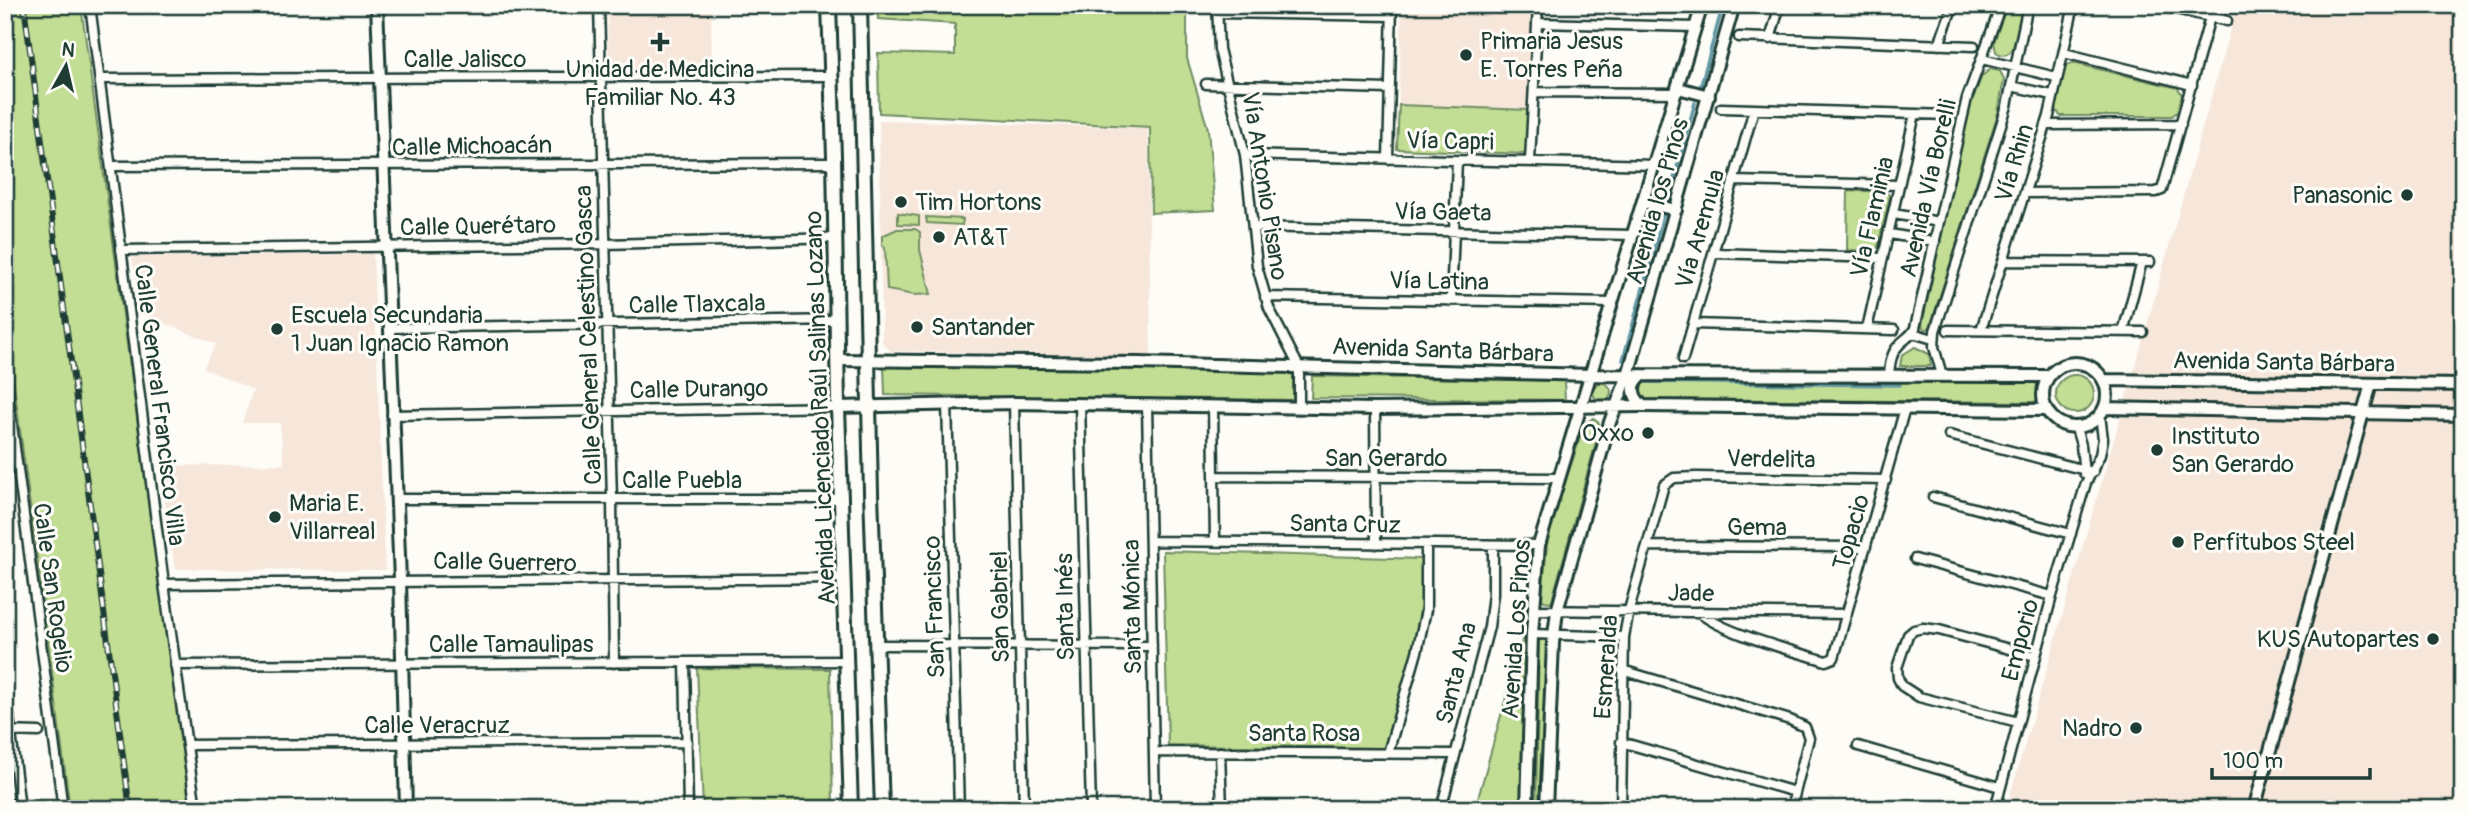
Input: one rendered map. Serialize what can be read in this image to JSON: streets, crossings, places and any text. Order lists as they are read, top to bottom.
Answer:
{
  "streets": {
    "main road": ["Avenida Licenciado Raúl Salinas Lozano"],
    "street": [
      "Calle Jalisco",
      "Vía Capri",
      "Calle Michoacán",
      "Vía Rhin",
      "Vía Antonio Pisano",
      "Avenida Vía Borelli",
      "Avenida los Pinos",
      "Vía Gaeta",
      "Vía Flaminia",
      "Calle Querétaro",
      "Vía Aremula",
      "Vía Latina",
      "Calle Tlaxcala",
      "Calle General Celestino Gasca",
      "Avenida Santa Bárbara",
      "Calle Durango",
      "Calle General Francisco Villa",
      "San Gerardo",
      "Verdelita",
      "Calle Puebla",
      "Santa Cruz",
      "Gema",
      "Topacio",
      "Calle Guerrero",
      "Calle San Rogelio",
      "Jade",
      "San Francisco",
      "San Gabriel",
      "Santa Inés",
      "Santa Mónica",
      "Avenida Los Pinos",
      "Emporio",
      "Calle Tamaulipas",
      "Esmeralda",
      "Santa Ana",
      "Calle Veracruz",
      "Santa Rosa"
    ]
  },
  "crossings": [
    ["Calle Jalisco", "Calle General Celestino Gasca"],
    ["Calle Jalisco", "Calle General Francisco Villa"],
    ["Calle Jalisco", "Avenida Licenciado Raúl Salinas Lozano"],
    ["Vía Capri", "Vía Antonio Pisano"],
    ["Vía Capri", "Avenida los Pinos"],
    ["Calle Michoacán", "Calle General Celestino Gasca"],
    ["Calle Michoacán", "Calle General Francisco Villa"],
    ["Calle Michoacán", "Avenida Licenciado Raúl Salinas Lozano"],
    ["Vía Antonio Pisano", "Vía Gaeta"],
    ["Vía Antonio Pisano", "Vía Latina"],
    ["Vía Antonio Pisano", "Avenida Santa Bárbara"],
    ["Avenida Vía Borelli", "Avenida Santa Bárbara"],
    ["Avenida los Pinos", "Vía Gaeta"],
    ["Avenida los Pinos", "Vía Latina"],
    ["Avenida los Pinos", "Avenida Santa Bárbara"],
    ["Avenida los Pinos", "Avenida Los Pinos"],
    ["Calle Querétaro", "Calle General Celestino Gasca"],
    ["Calle Querétaro", "Calle General Francisco Villa"],
    ["Calle Querétaro", "Avenida Licenciado Raúl Salinas Lozano"],
    ["Calle Tlaxcala", "Calle General Celestino Gasca"],
    ["Calle Tlaxcala", "Avenida Licenciado Raúl Salinas Lozano"],
    ["Calle General Celestino Gasca", "Calle Durango"],
    ["Calle General Celestino Gasca", "Calle Puebla"],
    ["Calle General Celestino Gasca", "Calle Guerrero"],
    ["Calle General Celestino Gasca", "Calle Tamaulipas"],
    ["Avenida Santa Bárbara", "Avenida Licenciado Raúl Salinas Lozano"],
    ["Avenida Santa Bárbara", "Avenida Los Pinos"],
    ["Avenida Santa Bárbara", "Emporio"],
    ["Calle Durango", "Avenida Licenciado Raúl Salinas Lozano"],
    ["Calle General Francisco Villa", "Calle Guerrero"],
    ["Calle General Francisco Villa", "Calle Tamaulipas"],
    ["Calle General Francisco Villa", "Calle Veracruz"],
    ["Avenida Licenciado Raúl Salinas Lozano", "Calle Puebla"],
    ["Avenida Licenciado Raúl Salinas Lozano", "Calle Guerrero"],
    ["Avenida Licenciado Raúl Salinas Lozano", "Calle Tamaulipas"],
    ["San Gerardo", "Avenida Los Pinos"],
    ["Verdelita", "Topacio"],
    ["Verdelita", "Esmeralda"],
    ["Santa Cruz", "Santa Mónica"],
    ["Santa Cruz", "Avenida Los Pinos"],
    ["Santa Cruz", "Santa Ana"],
    ["Gema", "Topacio"],
    ["Gema", "Esmeralda"],
    ["Topacio", "Jade"],
    ["Jade", "Avenida Los Pinos"],
    ["Jade", "Esmeralda"],
    ["Santa Mónica", "Santa Rosa"],
    ["Santa Ana", "Santa Rosa"]
  ],
  "places": {
    "health": ["Unidad de Medicina Familiar No. 43"],
    "other": [
      "Primaria Jesus E. Torres Peña",
      "Panasonic",
      "Tim Hortons",
      "AT&T",
      "Santander",
      "Escuela Secundaria 1 Juan Ignacio Ramon",
      "Oxxo",
      "Instituto San Gerardo",
      "Maria E. Villarreal",
      "Perfitubos Steel",
      "KUS Autopartes",
      "Nadro"
    ]
  },
  "scale_bar": "100 m",
  "north": "top"
}
